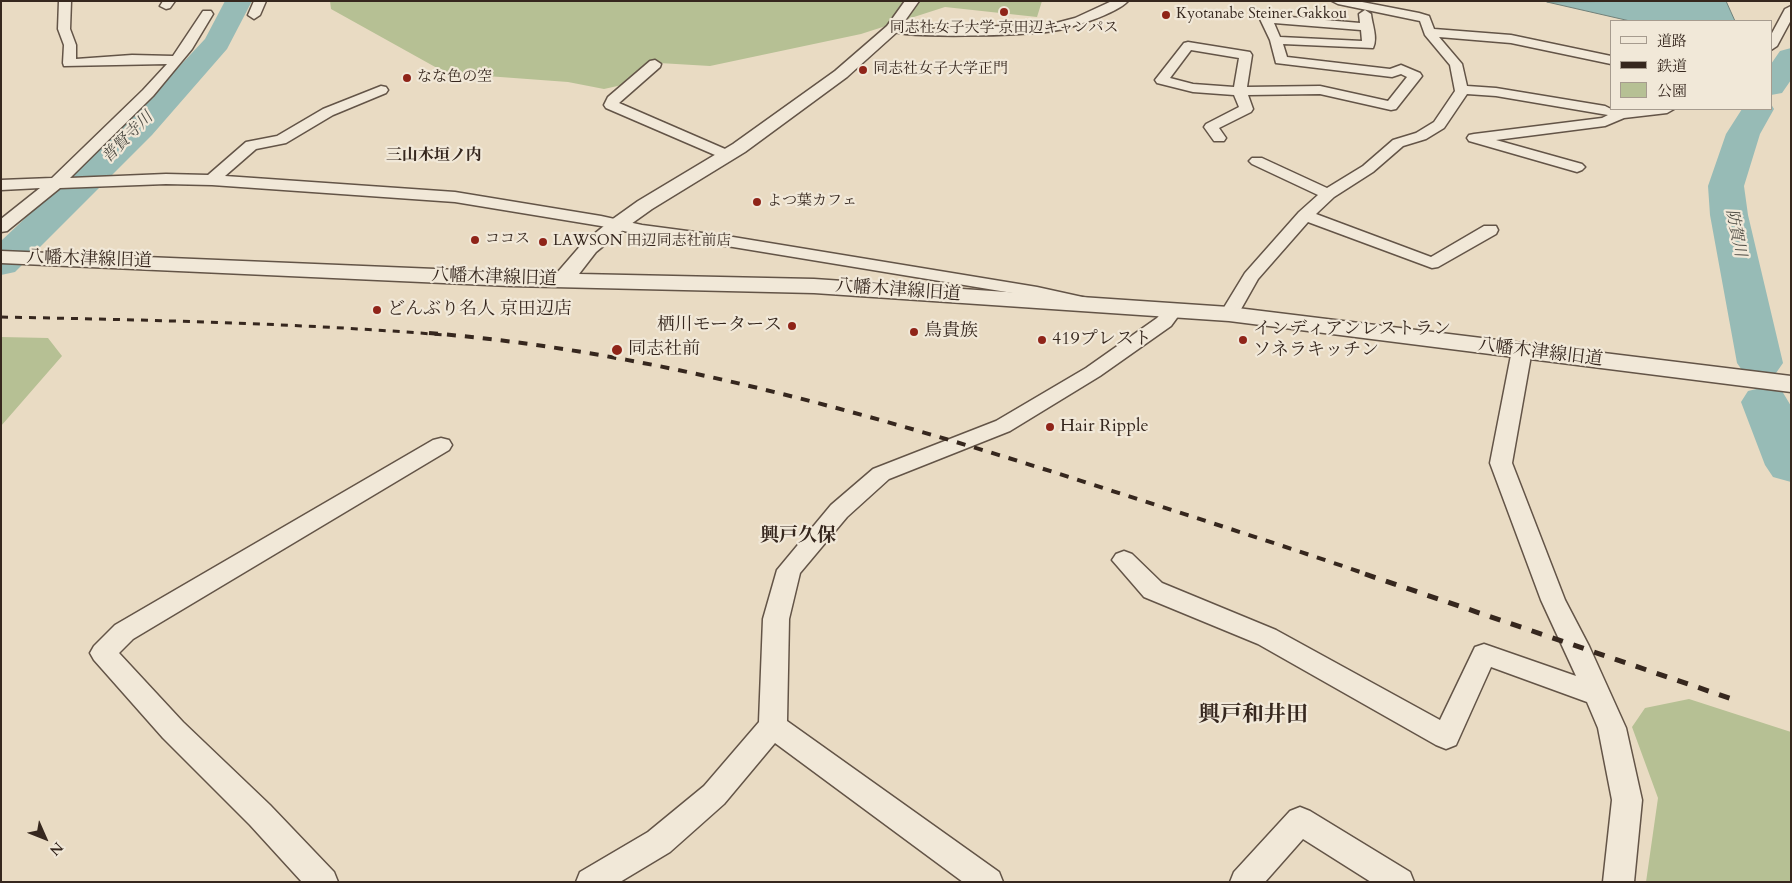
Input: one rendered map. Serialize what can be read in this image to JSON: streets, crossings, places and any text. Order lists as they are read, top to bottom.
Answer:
{
  "streets": {
    "street": ["八幡木津線旧道"]
  },
  "districts": ["三山木垣ノ内", "興戸久保", "興戸和井田"],
  "water": ["普賢寺川", "防賀川"],
  "places": [
    "同志社女子大学 京田辺キャンパス",
    "Kyotanabe Steiner Gakkou",
    "同志社女子大学正門",
    "なな色の空",
    "よつ葉カフェ",
    "ココス",
    "LAWSON 田辺同志社前店",
    "どんぶり名人 京田辺店",
    "栖川モータース",
    "鳥貴族",
    "419プレスト",
    "インディアンレストラン ソネラキッチン",
    "同志社前",
    "Hair Ripple"
  ],
  "legend": ["道路", "鉄道", "公園"],
  "north": "bottom right"
}
